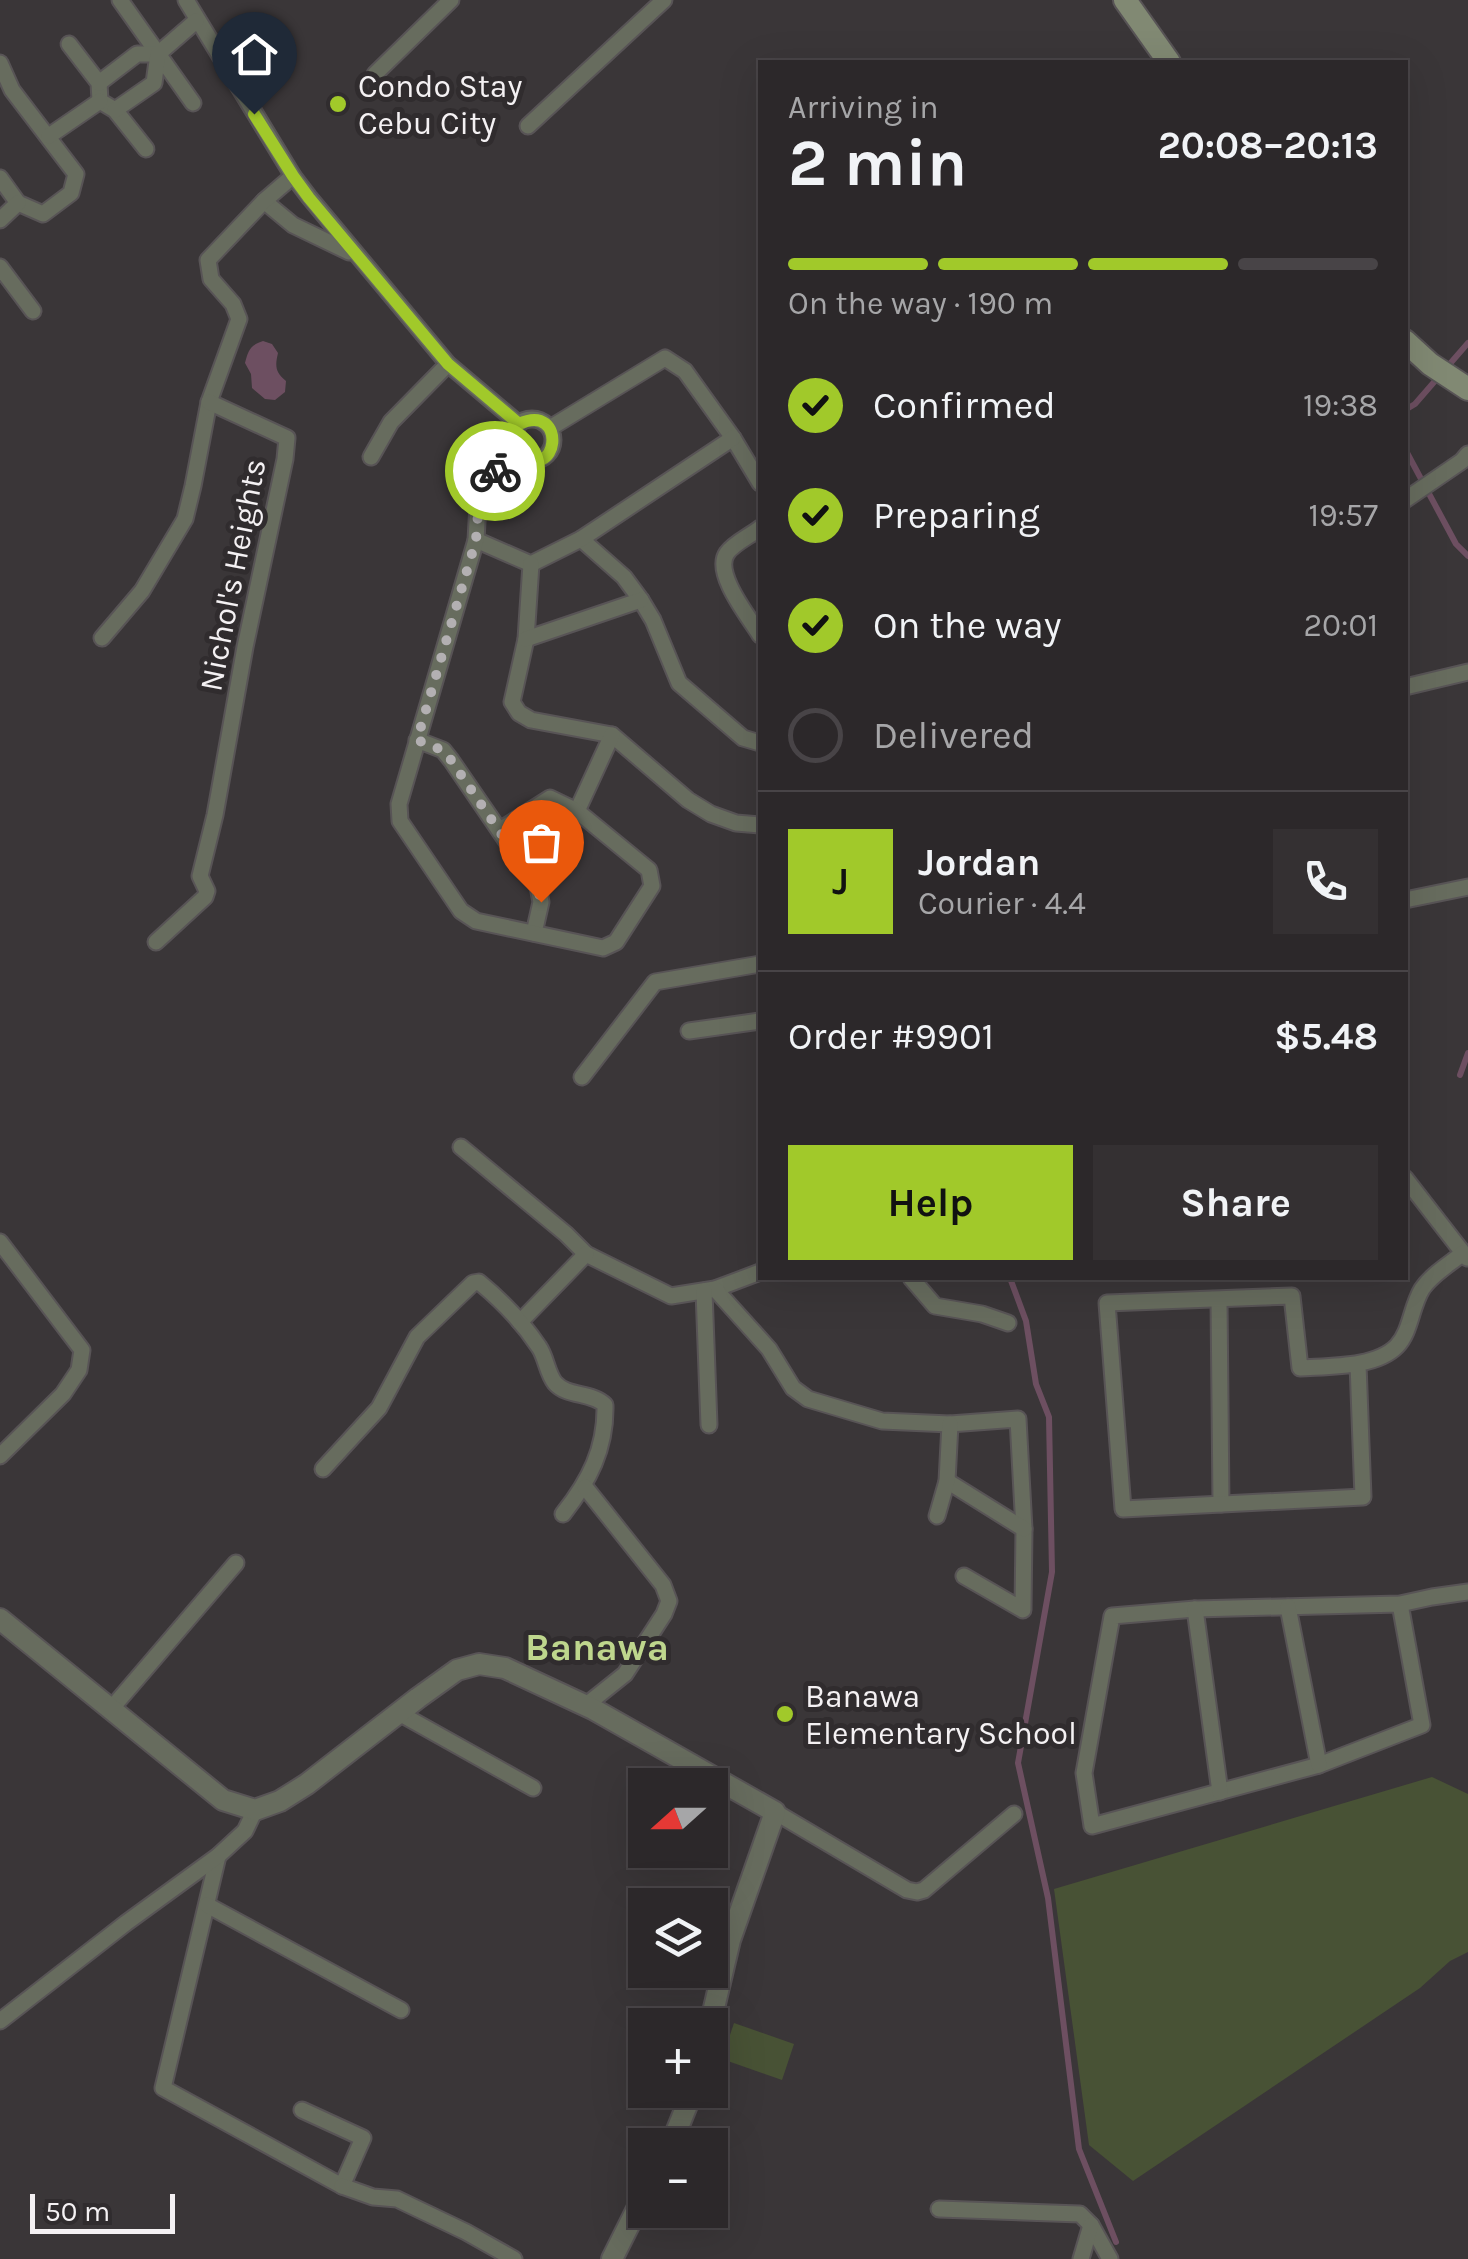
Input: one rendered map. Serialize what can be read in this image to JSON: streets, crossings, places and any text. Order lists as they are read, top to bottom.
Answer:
{
  "streets": {
    "street": ["Nichol's Heights"]
  },
  "districts": ["Banawa"],
  "places": ["Condo Stay Cebu City", "Banawa Elementary School"],
  "scale_bar": "50 m",
  "north": "left",
  "page": {
    "heading": ["2 min", "Arriving in", "20:08–20:13"],
    "panel": [
      "Jordan",
      "Courier · 4.4",
      "Order #9901",
      "$5.48"
    ],
    "bar": "On the way · 190 m",
    "list": [
      ["Confirmed", "19:38"],
      ["Preparing", "19:57"],
      ["On the way", "20:01"],
      "Delivered"
    ],
    "round": "J",
    "buttons": ["Help", "Share"],
    "map_buttons": ["+", "−"],
    "scale": "50 m"
  }
}
